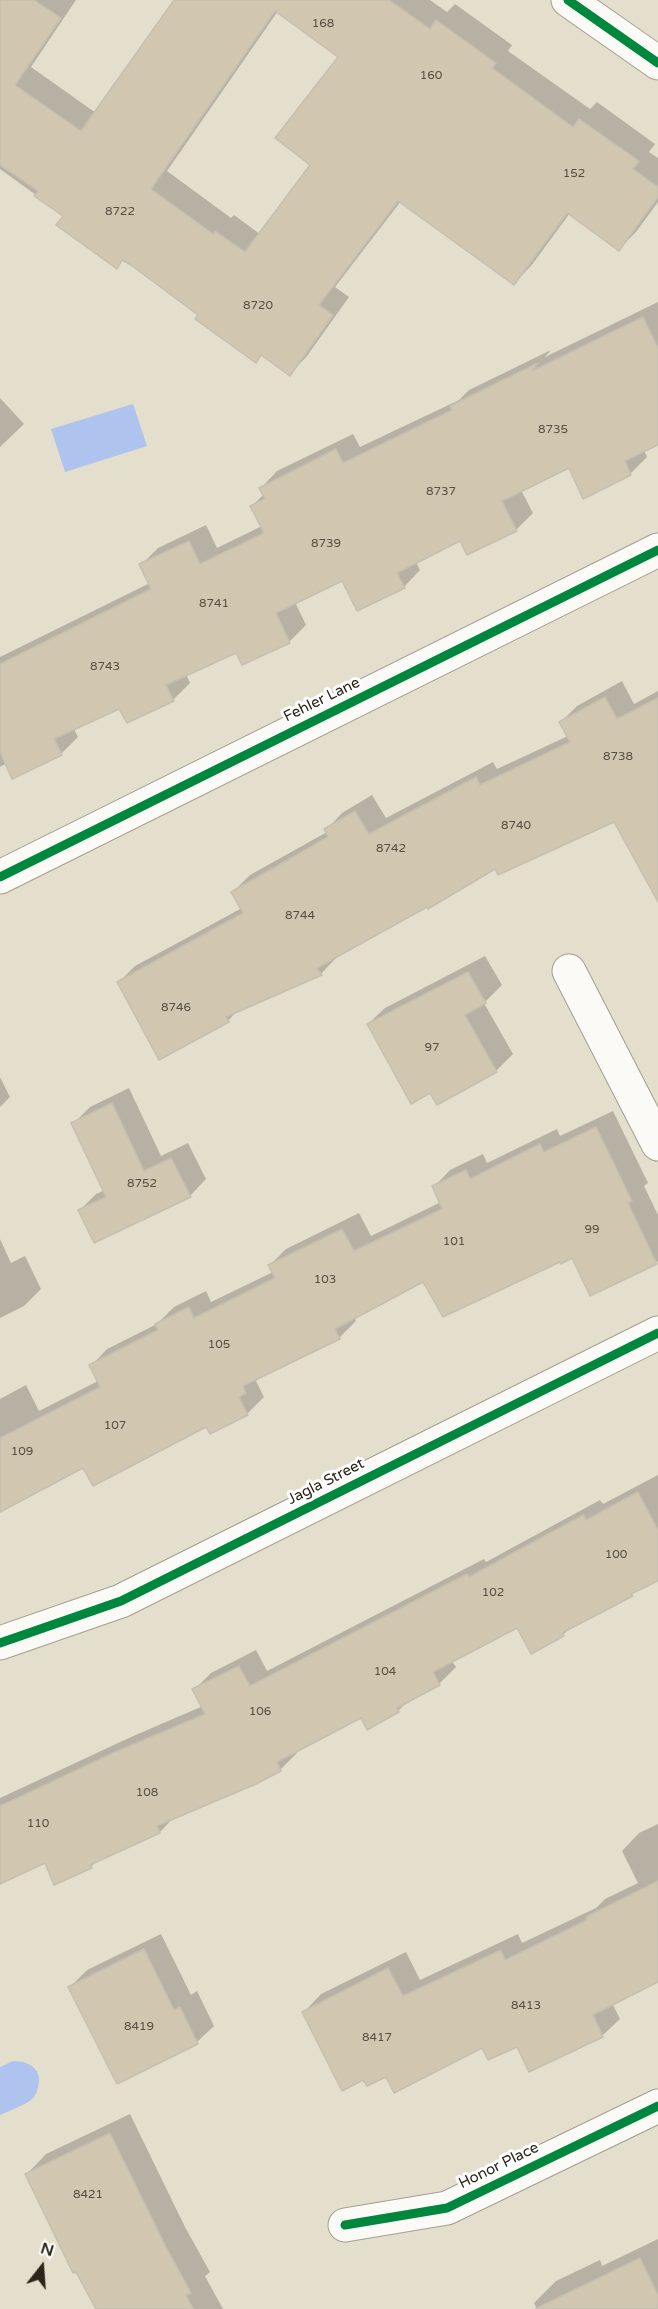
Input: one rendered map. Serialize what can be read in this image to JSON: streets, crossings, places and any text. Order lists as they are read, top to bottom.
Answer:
{
  "streets": {
    "street": ["Fehler Lane", "Jagla Street", "Honor Place"]
  },
  "house_numbers": [
    "168",
    "160",
    "152",
    "8722",
    "8720",
    "8735",
    "8737",
    "8739",
    "8741",
    "8743",
    "8738",
    "8740",
    "8742",
    "8744",
    "8746",
    "97",
    "8752",
    "99",
    "101",
    "103",
    "105",
    "107",
    "109",
    "100",
    "102",
    "104",
    "106",
    "108",
    "110",
    "8413",
    "8419",
    "8417",
    "8421"
  ],
  "north": "top"
}
